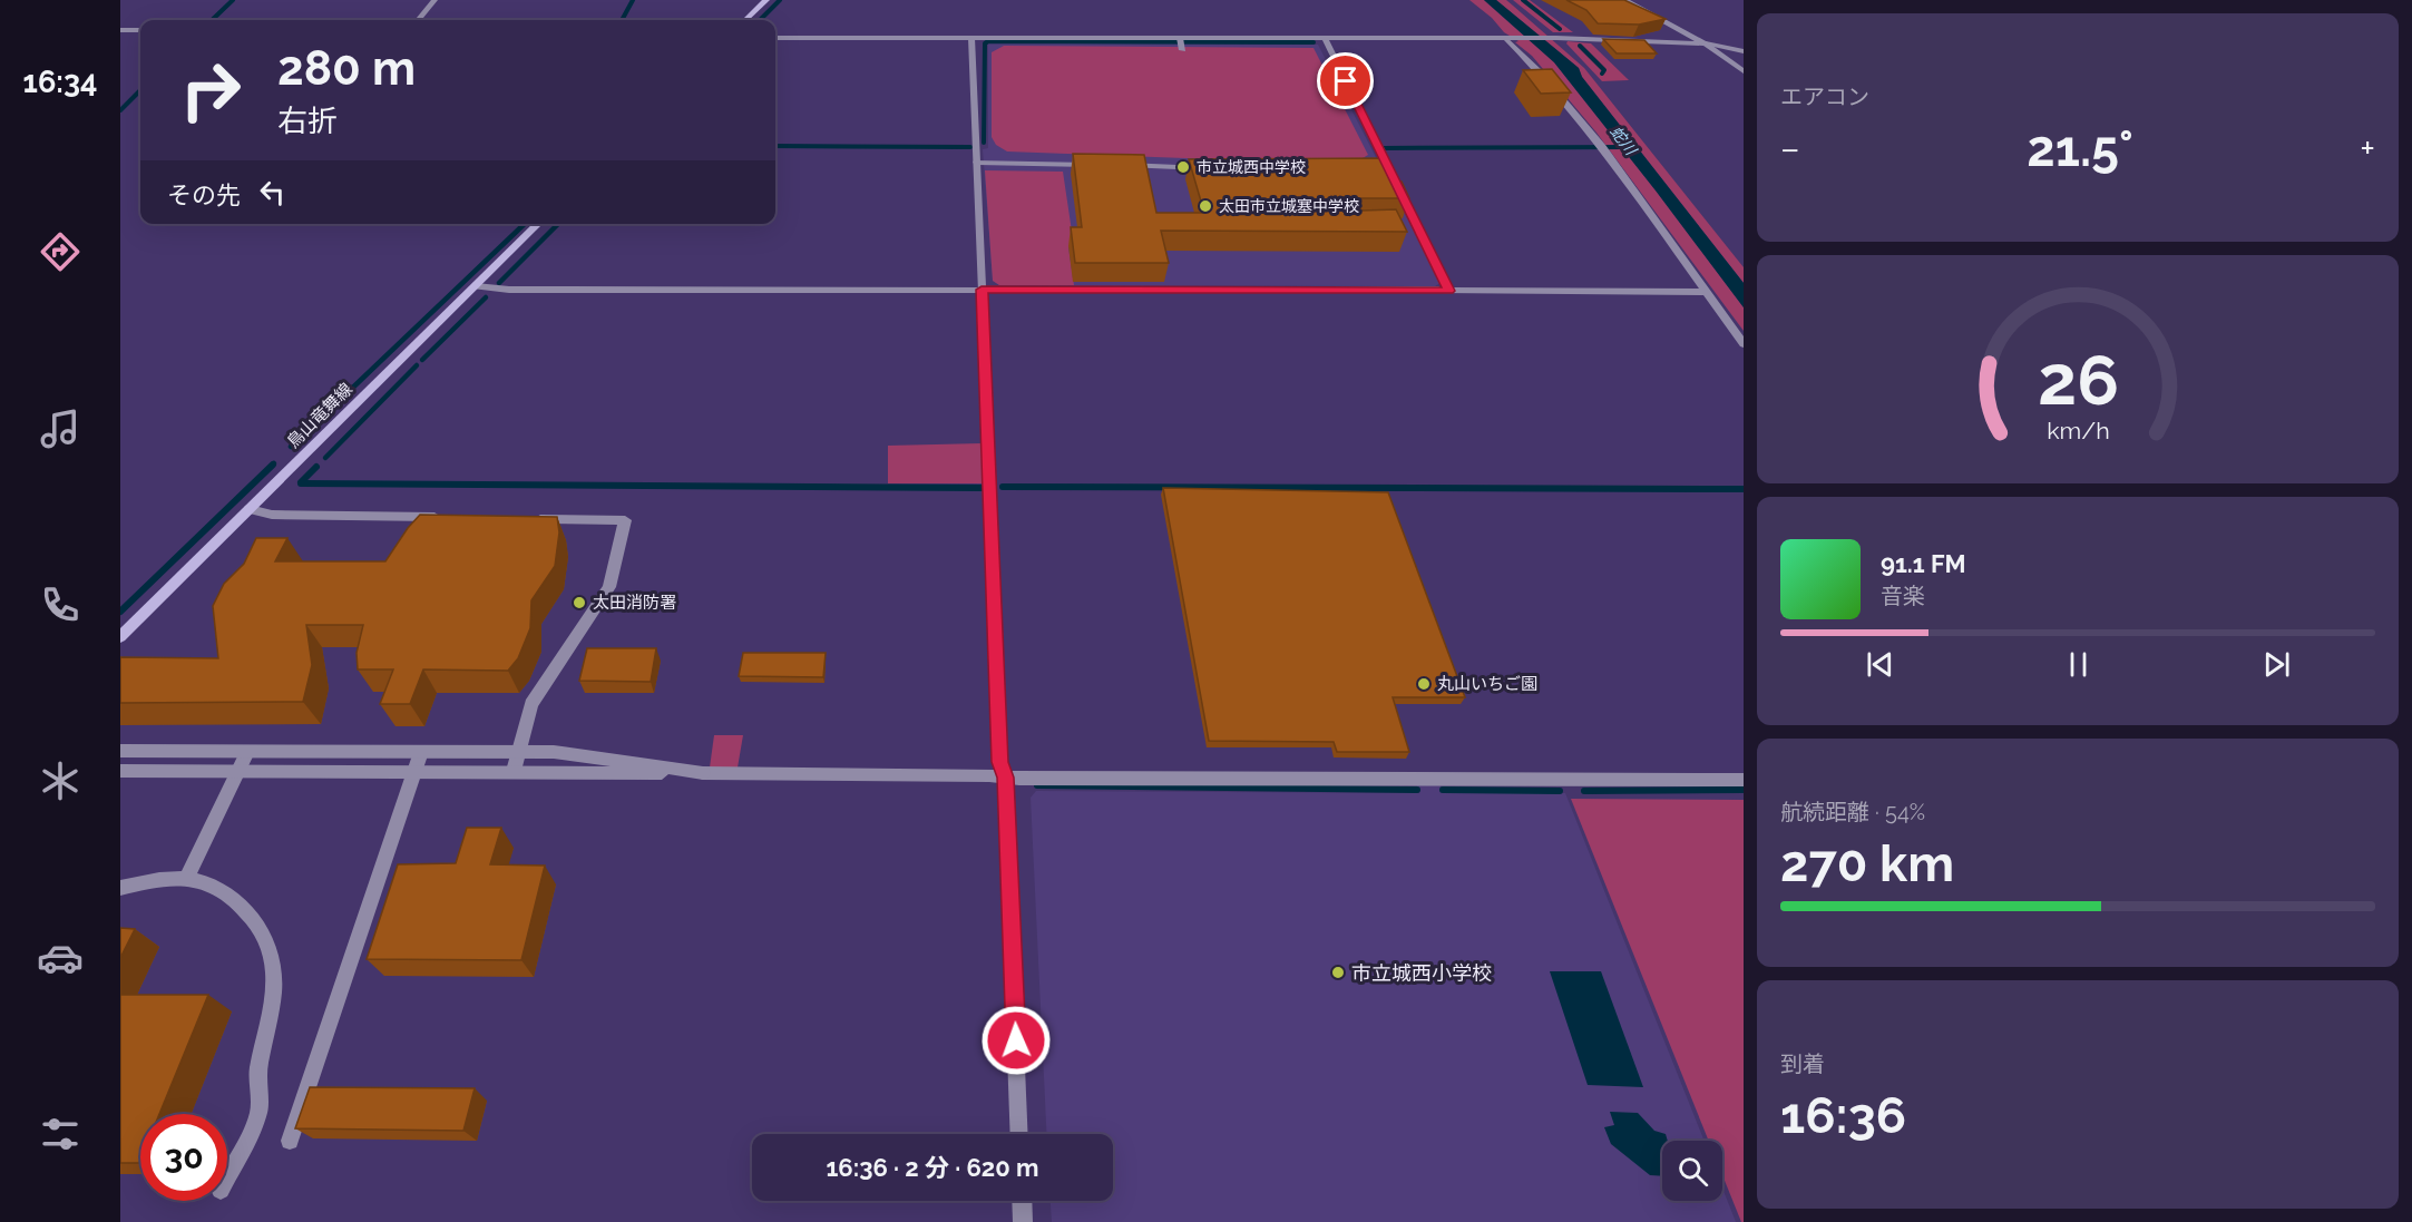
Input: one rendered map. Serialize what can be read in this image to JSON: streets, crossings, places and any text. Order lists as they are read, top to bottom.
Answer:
{
  "streets": {
    "main road": ["鳥山竜舞線"]
  },
  "water": ["蛇川"],
  "places": [
    "市立城西中学校",
    "太田市立城塞中学校",
    "太田消防署",
    "丸山いちご園",
    "市立城西小学校"
  ],
  "page": {
    "tabs": "16:34",
    "tile": [
      "エアコン",
      ["航続距離 · 54%", "270 km"],
      ["到着", "16:36"]
    ],
    "turn": ["280 m", "右折"],
    "heat": ["−", "21.5°", "+"],
    "then": "その先",
    "song": ["91.1 FM", "音楽"],
    "limit": "30",
    "trip": "16:36 · 2 分 · 620 m",
    "gauge": ["26", "km/h"]
  }
}
